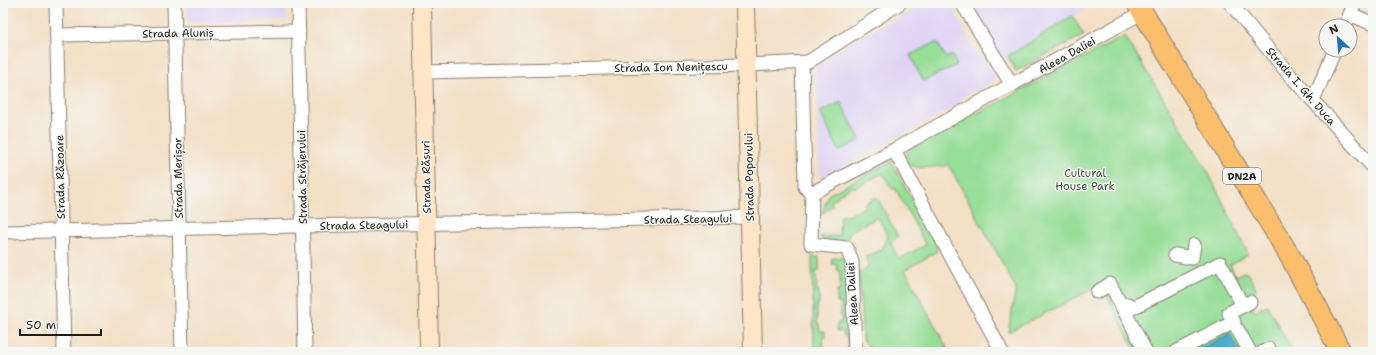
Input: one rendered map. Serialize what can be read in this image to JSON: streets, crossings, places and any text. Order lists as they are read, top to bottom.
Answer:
{
  "streets": {
    "main road": ["DN2A"],
    "street": [
      "Strada Aluniș",
      "Aleea Daliei",
      "Strada Ion Nenițescu",
      "Strada I. Gh. Duca",
      "Strada Răzoare",
      "Strada Străjerului",
      "Strada Răsuri",
      "Strada Poporului",
      "Strada Merișor",
      "Strada Steagului"
    ]
  },
  "crossings": [
    ["Strada Aluniș", "Strada Răzoare"],
    ["Strada Aluniș", "Strada Străjerului"],
    ["Strada Aluniș", "Strada Merișor"],
    ["Aleea Daliei", "DN2A"],
    ["Strada Ion Nenițescu", "Strada Răsuri"],
    ["Strada Ion Nenițescu", "Strada Poporului"],
    ["Strada Răzoare", "Strada Steagului"],
    ["Strada Străjerului", "Strada Steagului"],
    ["Strada Răsuri", "Strada Steagului"],
    ["Strada Poporului", "Strada Steagului"],
    ["Strada Merișor", "Strada Steagului"]
  ],
  "parks": ["Cultural House Park"],
  "scale_bar": "50 m",
  "north": "top left"
}
